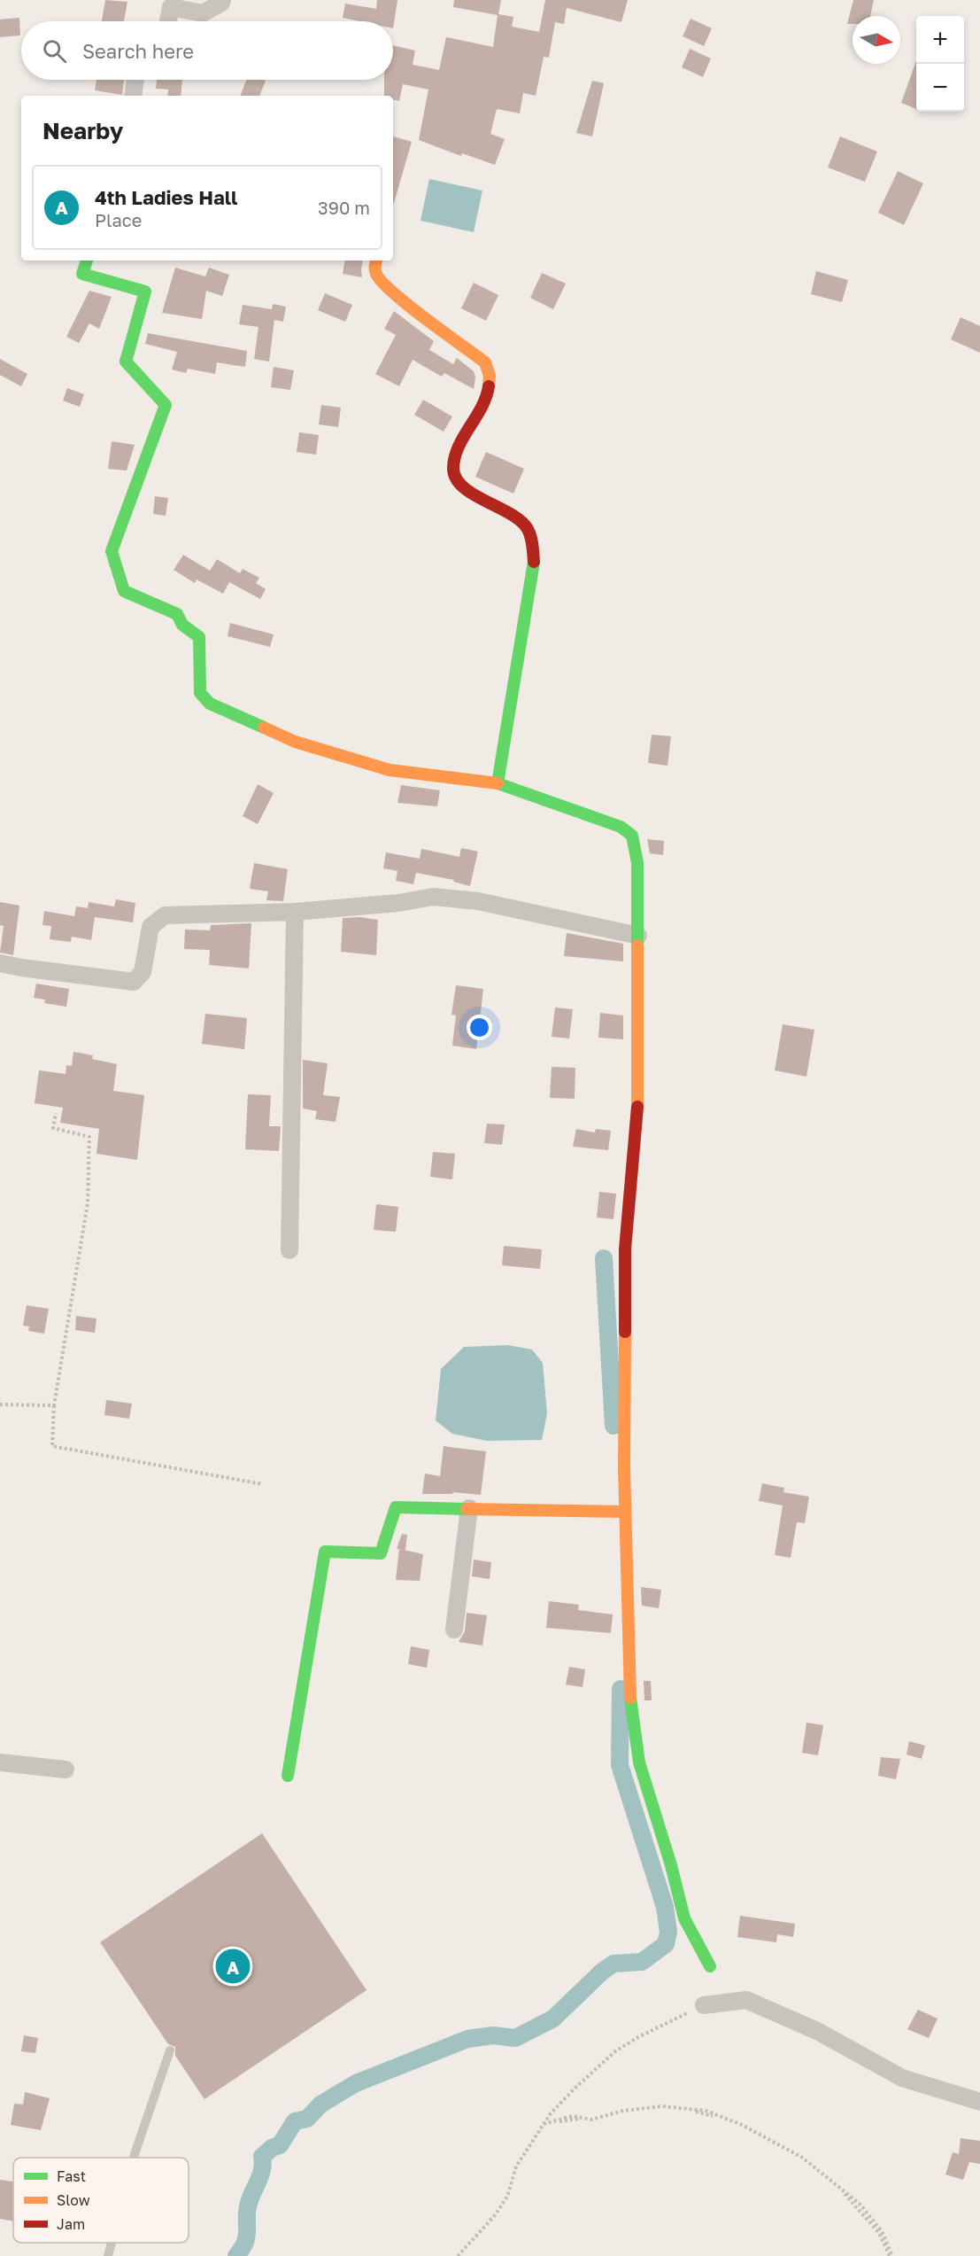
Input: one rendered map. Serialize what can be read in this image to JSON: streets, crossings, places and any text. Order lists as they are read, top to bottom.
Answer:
{
  "legend": ["Fast", "Slow", "Jam"],
  "north": "right",
  "page": {
    "map_buttons": ["+", "−"],
    "search": "Search here",
    "heading": "Nearby",
    "list": [
      {
        "mark": "A",
        "name": "4th Ladies Hall",
        "note": "Place",
        "value": "390 m"
      }
    ],
    "pins": "A"
  }
}
